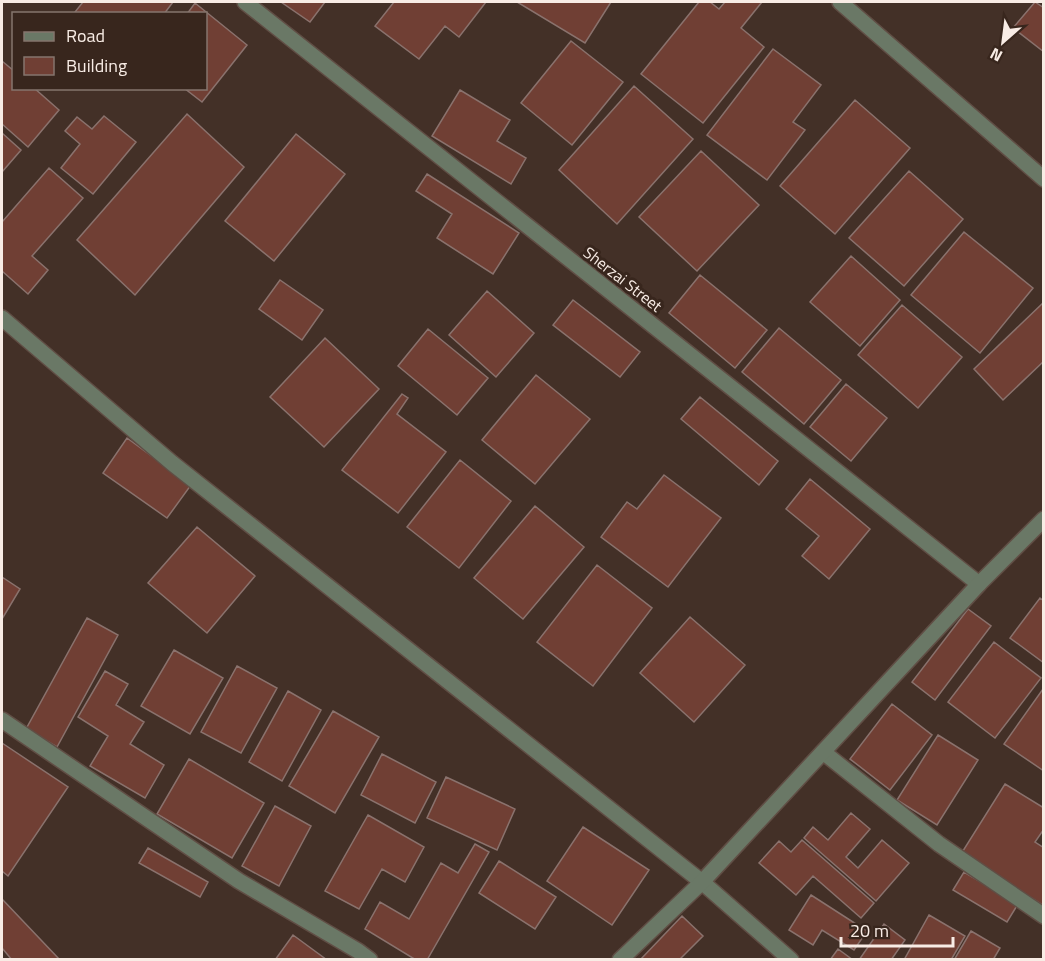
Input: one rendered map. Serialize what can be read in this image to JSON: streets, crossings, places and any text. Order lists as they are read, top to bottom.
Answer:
{
  "streets": {
    "street": ["Sherzai Street"]
  },
  "legend": ["Road", "Building"],
  "scale_bar": "20 m",
  "north": "bottom left"
}
